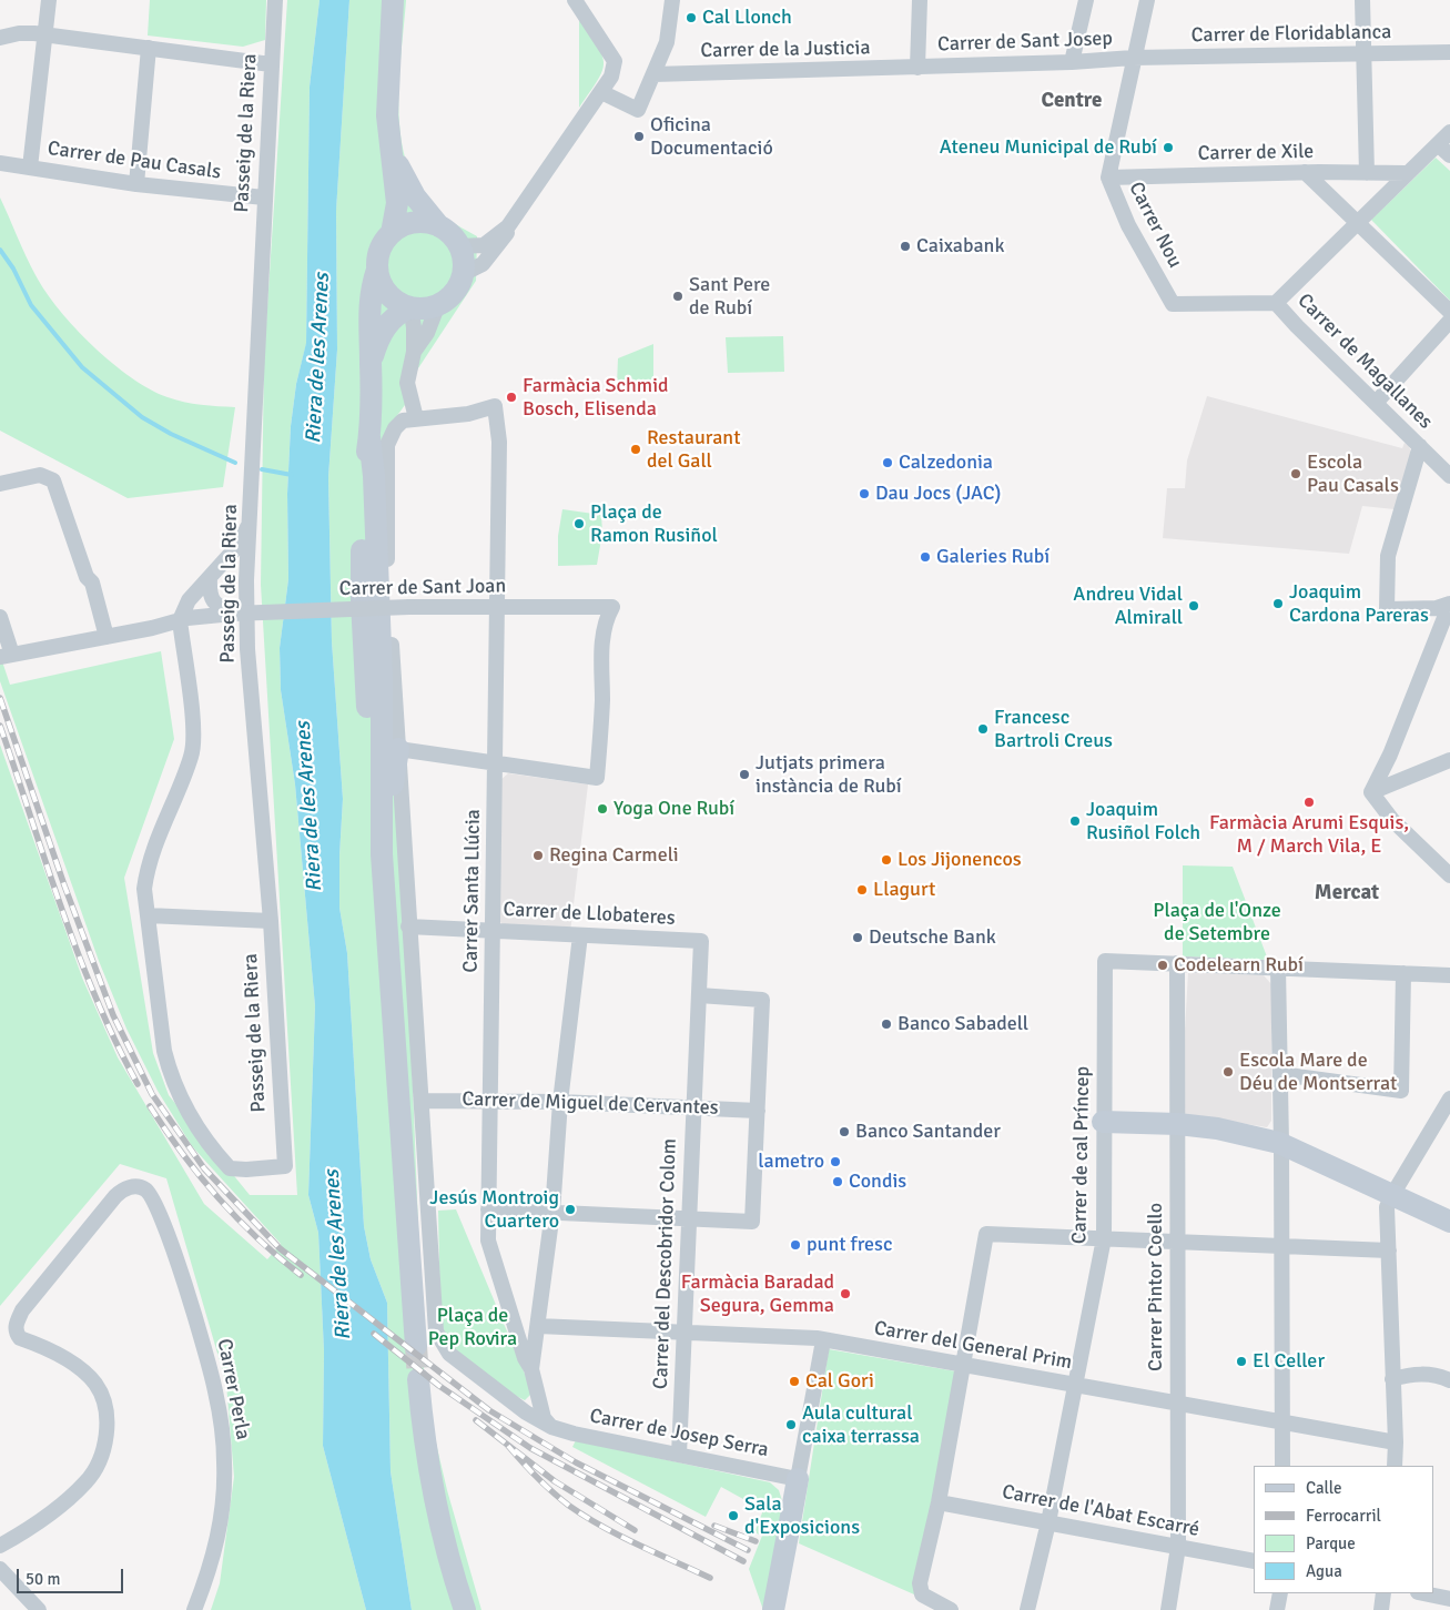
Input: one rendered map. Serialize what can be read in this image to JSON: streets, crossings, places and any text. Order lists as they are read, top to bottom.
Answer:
{
  "streets": {
    "street": [
      "Carrer de Floridablanca",
      "Carrer de Sant Josep",
      "Carrer de la Justicia",
      "Passeig de la Riera",
      "Carrer de Xile",
      "Carrer de Pau Casals",
      "Carrer Nou",
      "Carrer de Magallanes",
      "Carrer de Sant Joan",
      "Carrer Santa Llúcia",
      "Carrer de Llobateres",
      "Carrer de Miguel de Cervantes",
      "Carrer de cal Príncep",
      "Carrer del Descobridor Colom",
      "Carrer Pintor Coello",
      "Carrer del General Prim",
      "Carrer Perla",
      "Carrer de Josep Serra",
      "Carrer de l'Abat Escarré"
    ]
  },
  "crossings": [
    ["Carrer de Floridablanca", "Carrer de Sant Josep"],
    ["Carrer de Floridablanca", "Carrer Nou"],
    ["Carrer de Sant Josep", "Carrer de la Justicia"],
    ["Carrer de Sant Josep", "Carrer Nou"],
    ["Passeig de la Riera", "Carrer de Pau Casals"],
    ["Carrer de Xile", "Carrer Nou"],
    ["Carrer Nou", "Carrer de Magallanes"],
    ["Carrer de Sant Joan", "Carrer Santa Llúcia"],
    ["Carrer Santa Llúcia", "Carrer de Llobateres"],
    ["Carrer Santa Llúcia", "Carrer de Miguel de Cervantes"],
    ["Carrer Santa Llúcia", "Carrer de Josep Serra"],
    ["Carrer de Llobateres", "Carrer del Descobridor Colom"],
    ["Carrer de Miguel de Cervantes", "Carrer del Descobridor Colom"],
    ["Carrer de cal Príncep", "Carrer Pintor Coello"],
    ["Carrer de cal Príncep", "Carrer del General Prim"],
    ["Carrer de cal Príncep", "Carrer de l'Abat Escarré"],
    ["Carrer del Descobridor Colom", "Carrer del General Prim"],
    ["Carrer del Descobridor Colom", "Carrer de Josep Serra"],
    ["Carrer Pintor Coello", "Carrer del General Prim"],
    ["Carrer Pintor Coello", "Carrer de l'Abat Escarré"]
  ],
  "districts": ["Centre", "Mercat"],
  "water": ["Riera de les Arenes"],
  "parks": ["Plaça de l'Onze de Setembre", "Plaça de Pep Rovira"],
  "places": [
    "Cal Llonch",
    "Oficina Documentació",
    "Ateneu Municipal de Rubí",
    "Caixabank",
    "Sant Pere de Rubí",
    "Farmàcia Schmid Bosch, Elisenda",
    "Restaurant del Gall",
    "Calzedonia",
    "Escola Pau Casals",
    "Dau Jocs (JAC)",
    "Plaça de Ramon Rusiñol",
    "Galeries Rubí",
    "Joaquim Cardona Pareras",
    "Andreu Vidal Almirall",
    "Francesc Bartroli Creus",
    "Jutjats primera instància de Rubí",
    "Farmàcia Arumi Esquis, M / March Vila, E",
    "Yoga One Rubí",
    "Joaquim Rusiñol Folch",
    "Regina Carmeli",
    "Los Jijonencos",
    "Llagurt",
    "Deutsche Bank",
    "Codelearn Rubí",
    "Banco Sabadell",
    "Escola Mare de Déu de Montserrat",
    "Banco Santander",
    "lametro",
    "Condis",
    "Jesús Montroig Cuartero",
    "punt fresc",
    "Farmàcia Baradad Segura, Gemma",
    "El Celler",
    "Cal Gori",
    "Aula cultural caixa terrassa",
    "Sala d'Exposicions"
  ],
  "legend": [
    "Calle",
    "Ferrocarril",
    "Parque",
    "Agua"
  ],
  "scale_bar": "50 m"
}
